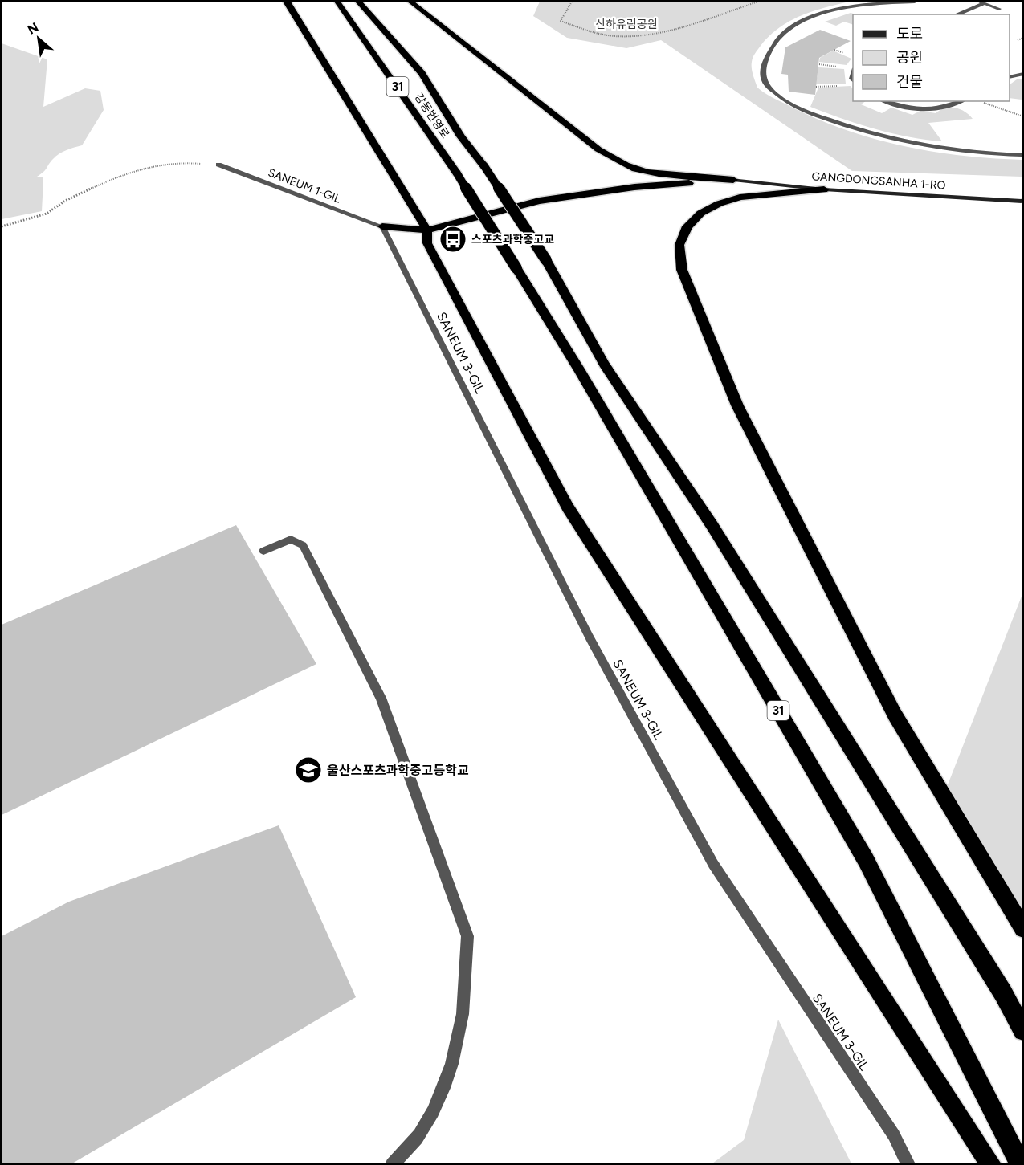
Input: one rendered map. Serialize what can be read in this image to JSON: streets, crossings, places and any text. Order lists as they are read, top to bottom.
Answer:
{
  "streets": {
    "highway": ["31", "강동번영로"],
    "street": ["GANGDONGSANHA 1-RO", "SANEUM 1-GIL", "SANEUM 3-GIL"]
  },
  "crossings": [
    ["SANEUM 1-GIL", "SANEUM 3-GIL"]
  ],
  "parks": ["산하유림공원"],
  "places": {
    "bus stop": ["스포츠과학중고교"],
    "school or university": ["울산스포츠과학중고등학교"]
  },
  "legend": ["도로", "공원", "건물"],
  "north": "top left"
}
